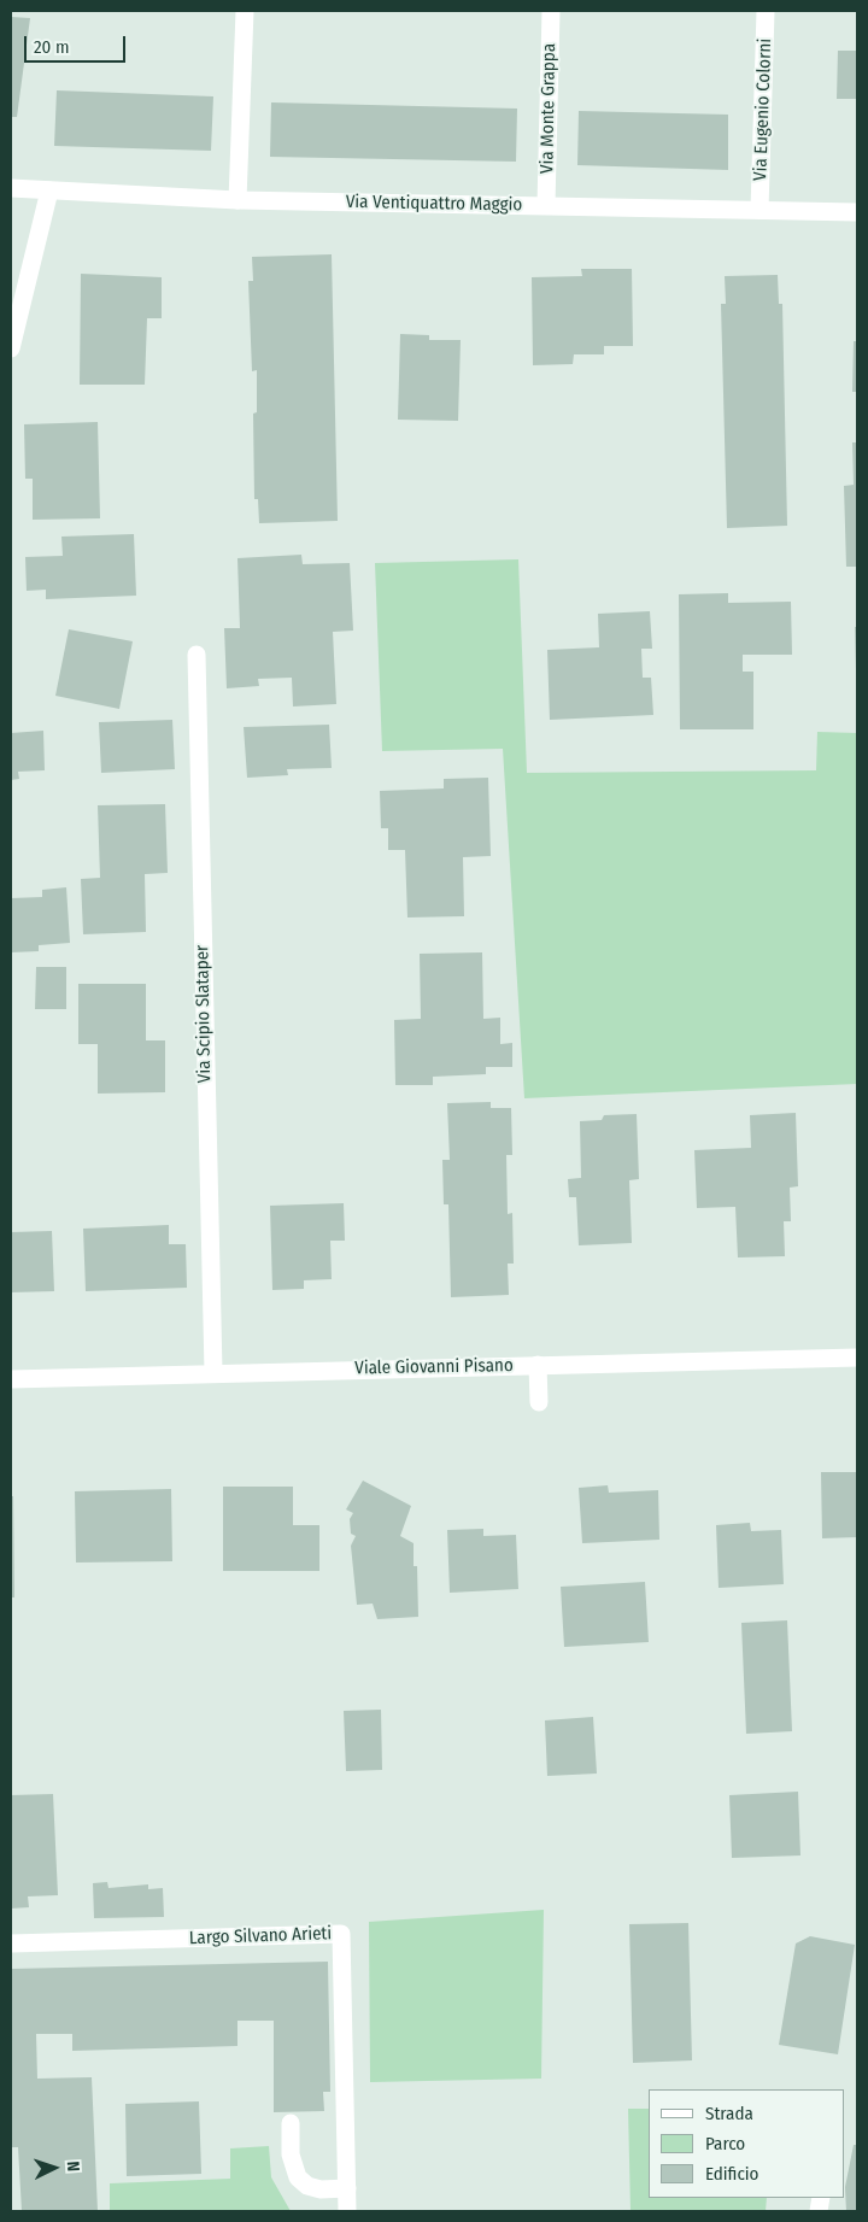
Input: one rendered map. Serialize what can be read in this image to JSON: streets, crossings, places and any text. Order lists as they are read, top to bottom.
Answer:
{
  "streets": {
    "street": [
      "Via Monte Grappa",
      "Via Eugenio Colorni",
      "Via Ventiquattro Maggio",
      "Via Scipio Slataper",
      "Viale Giovanni Pisano",
      "Largo Silvano Arieti"
    ]
  },
  "crossings": [
    ["Via Monte Grappa", "Via Ventiquattro Maggio"],
    ["Via Eugenio Colorni", "Via Ventiquattro Maggio"],
    ["Via Scipio Slataper", "Viale Giovanni Pisano"]
  ],
  "legend": ["Strada", "Parco", "Edificio"],
  "scale_bar": "20 m",
  "north": "right"
}
